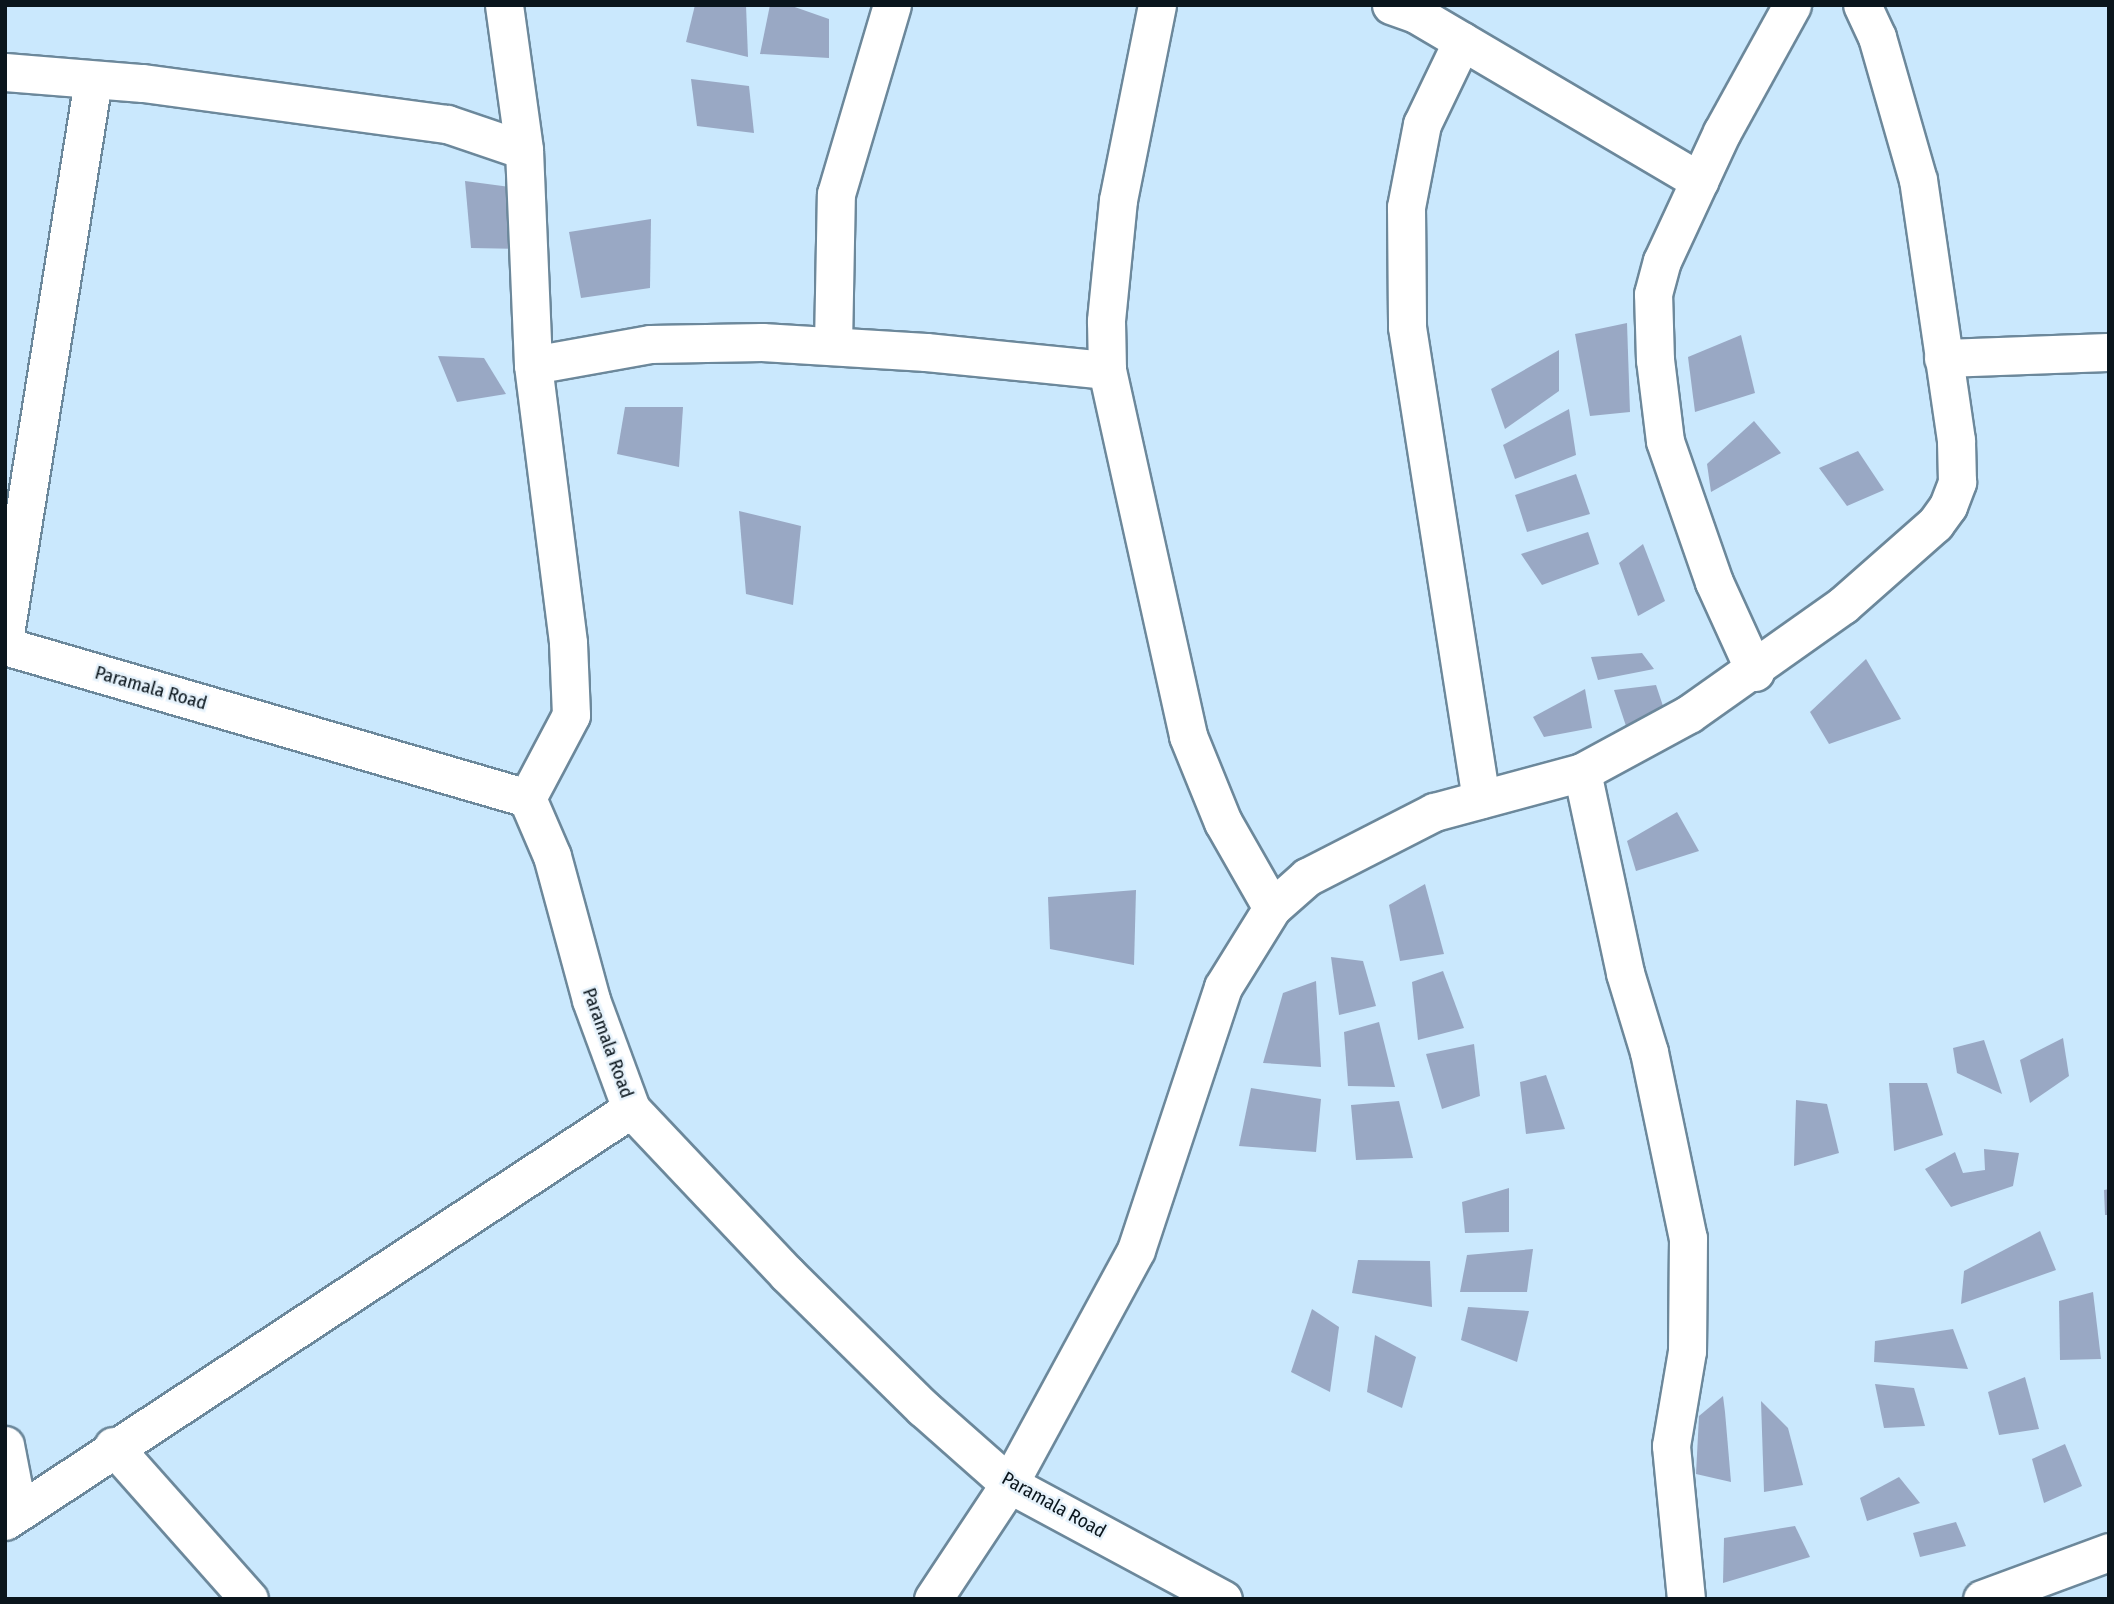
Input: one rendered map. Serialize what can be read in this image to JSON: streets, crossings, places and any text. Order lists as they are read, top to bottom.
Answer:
{
  "streets": {
    "street": ["Paramala Road"]
  }
}
